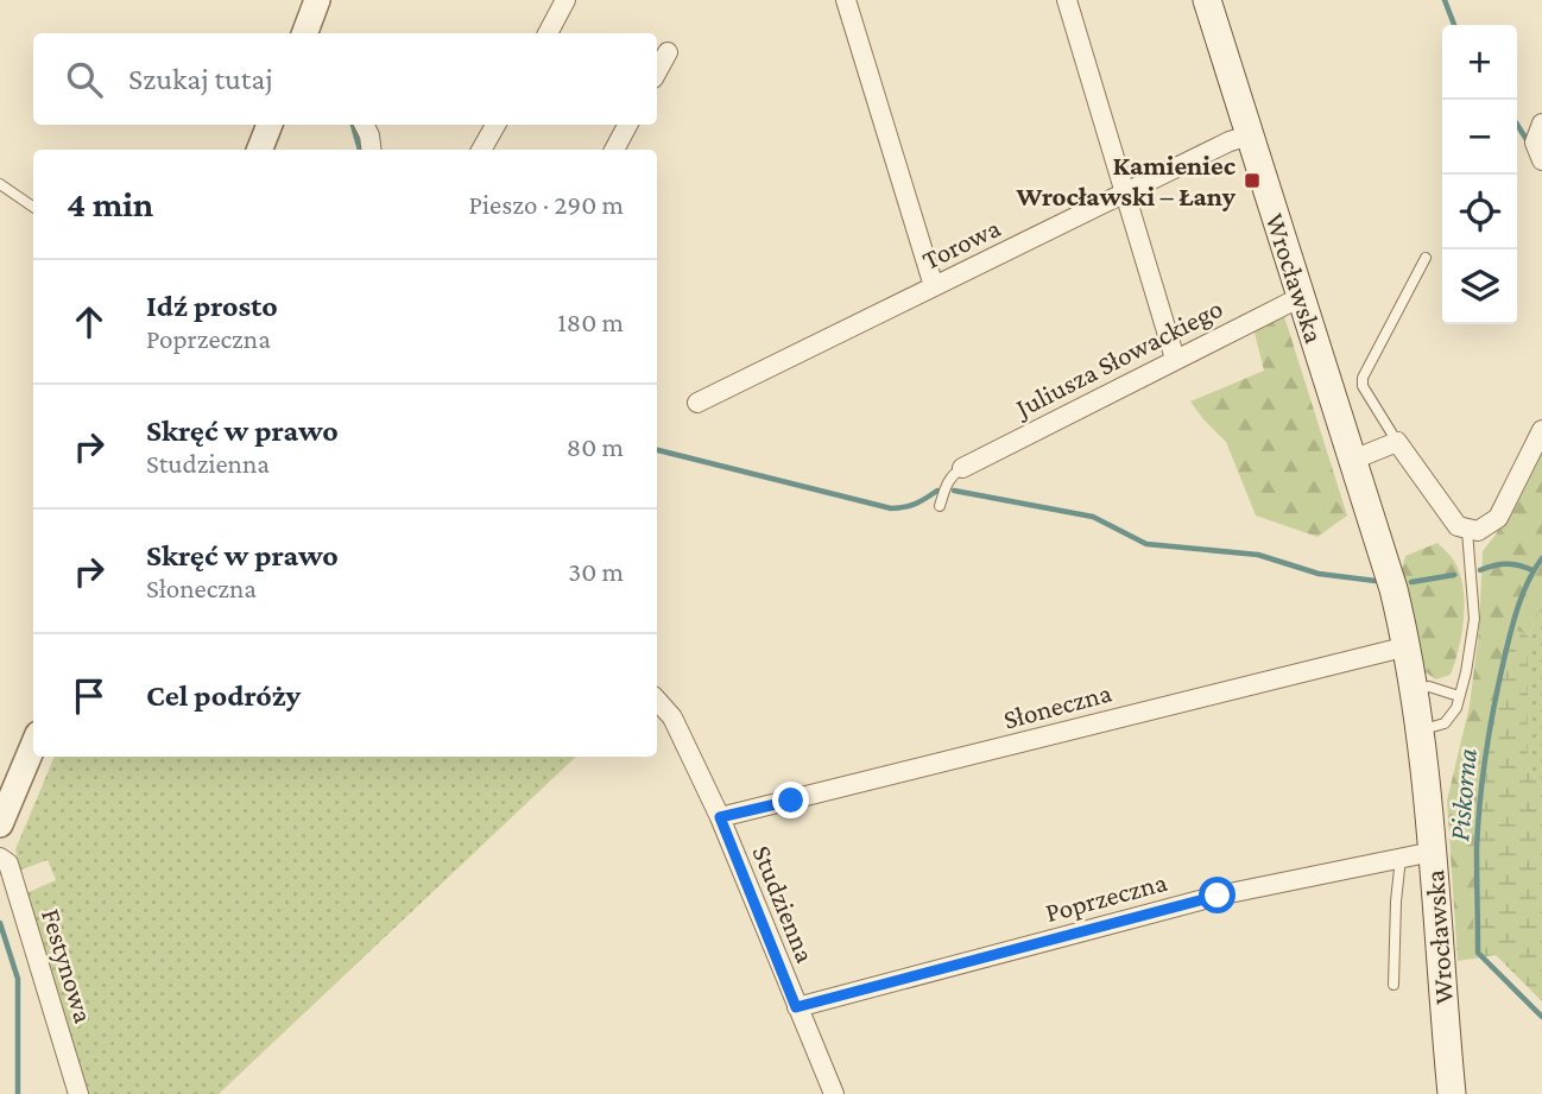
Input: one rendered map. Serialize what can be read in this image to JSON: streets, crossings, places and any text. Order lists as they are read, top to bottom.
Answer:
{
  "streets": {
    "main road": ["Wrocławska"],
    "street": [
      "Torowa",
      "Juliusza Słowackiego",
      "Słoneczna",
      "Poprzeczna",
      "Studzienna",
      "Festynowa"
    ]
  },
  "crossings": [
    ["Torowa", "Wrocławska"],
    ["Wrocławska", "Juliusza Słowackiego"],
    ["Wrocławska", "Słoneczna"],
    ["Wrocławska", "Poprzeczna"],
    ["Słoneczna", "Studzienna"],
    ["Poprzeczna", "Studzienna"]
  ],
  "water": ["Piskorna"],
  "places": {
    "transit": ["Kamieniec Wrocławski – Łany"]
  },
  "page": {
    "map_buttons": ["+", "−"],
    "search": "Szukaj tutaj",
    "heading": ["4 min", "Pieszo · 290 m"],
    "list": [
      ["Idź prosto", "Poprzeczna", "180 m"],
      ["Skręć w prawo", "Studzienna", "80 m"],
      ["Skręć w prawo", "Słoneczna", "30 m"],
      "Cel podróży"
    ]
  }
}
